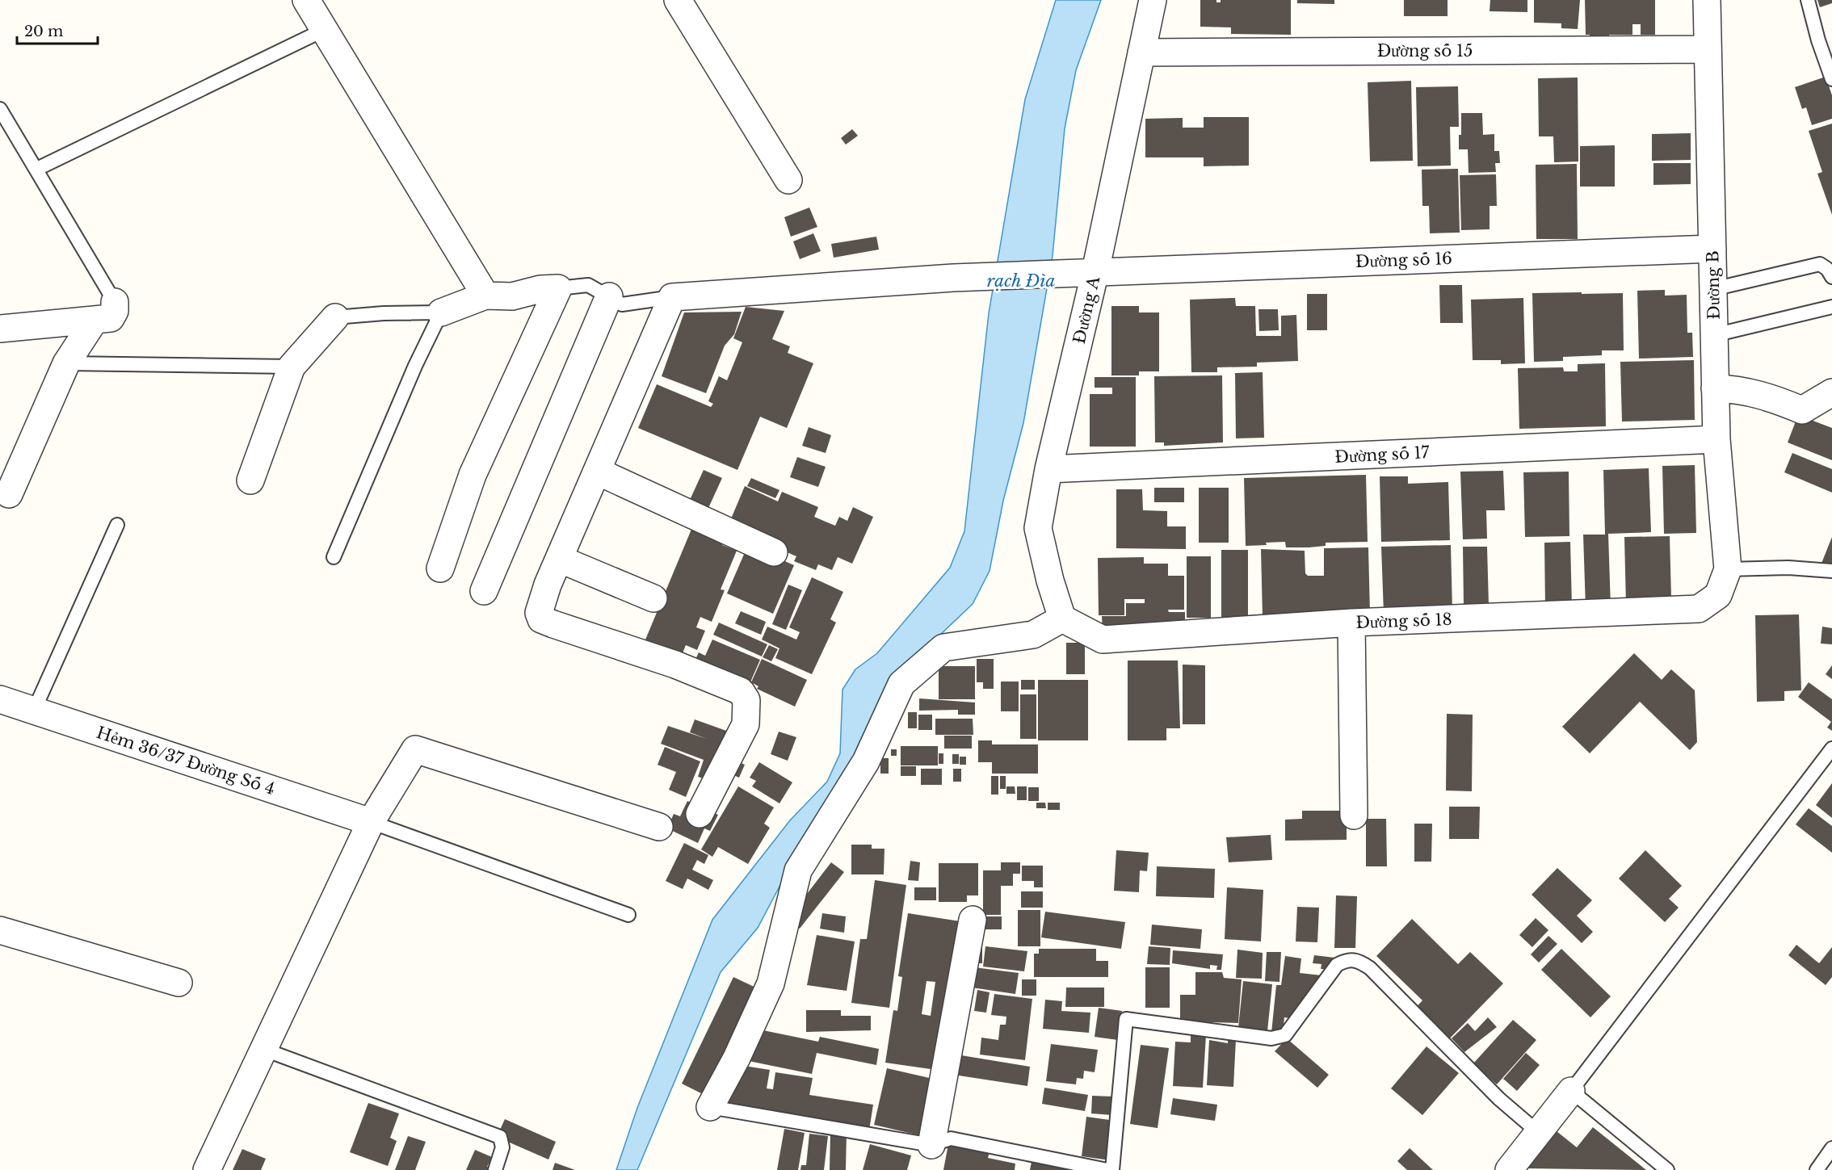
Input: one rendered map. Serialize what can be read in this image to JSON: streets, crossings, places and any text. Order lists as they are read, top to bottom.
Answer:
{
  "streets": {
    "street": [
      "Đường số 15",
      "Đường số 16",
      "Đường B",
      "Đường A",
      "Đường số 17",
      "Đường số 18",
      "Hẻm 36/37 Đường Số 4"
    ]
  },
  "crossings": [
    ["Đường số 15", "Đường B"],
    ["Đường số 15", "Đường A"],
    ["Đường số 16", "Đường B"],
    ["Đường số 16", "Đường A"],
    ["Đường B", "Đường số 17"],
    ["Đường B", "Đường số 18"],
    ["Đường A", "Đường số 17"],
    ["Đường A", "Đường số 18"]
  ],
  "water": ["rạch Đìa"],
  "scale_bar": "20 m"
}
